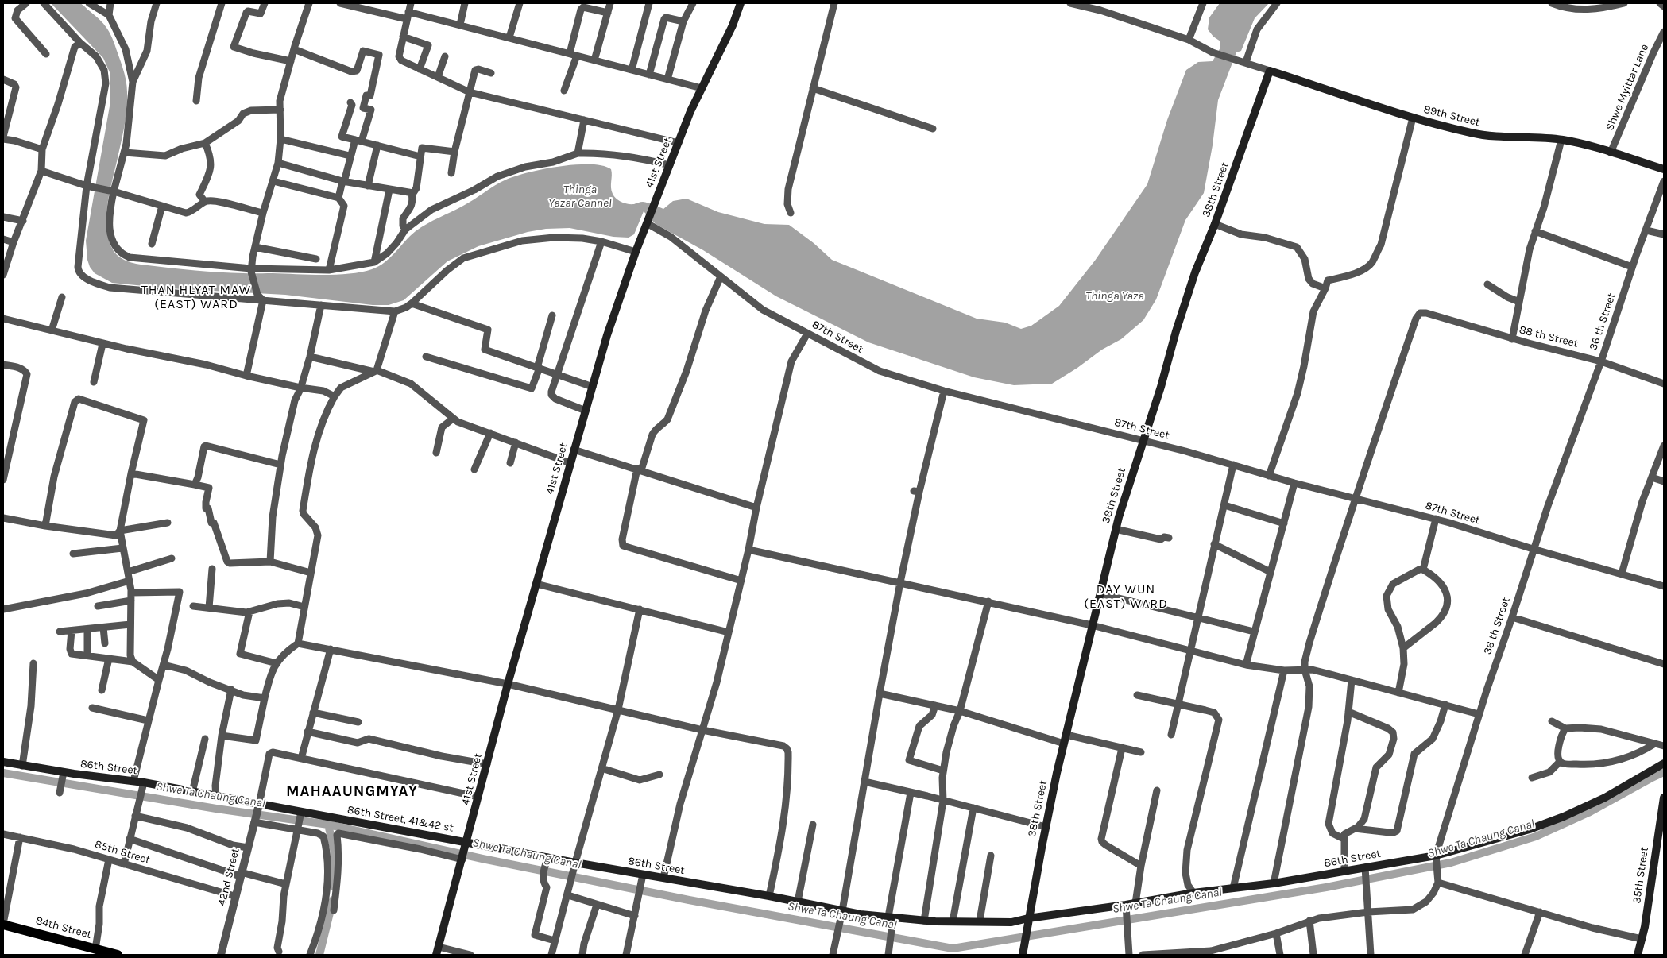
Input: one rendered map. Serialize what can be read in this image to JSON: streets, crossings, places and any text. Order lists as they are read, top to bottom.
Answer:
{
  "streets": {
    "main road": [
      "89th Street",
      "41st Street",
      "38th Street",
      "86th Street",
      "86th Street, 41&42 st",
      "35th Street",
      "84th Street"
    ],
    "street": [
      "Shwe Myittar Lane",
      "36 th Street",
      "87th Street",
      "88 th Street",
      "85th Street",
      "42nd Street"
    ]
  },
  "crossings": [
    ["Shwe Myittar Lane", "89th Street"],
    ["89th Street", "38th Street"],
    ["41st Street", "87th Street"],
    ["41st Street", "86th Street"],
    ["41st Street", "86th Street, 41&42 st"],
    ["38th Street", "87th Street"],
    ["38th Street", "86th Street"],
    ["36 th Street", "87th Street"],
    ["36 th Street", "88 th Street"],
    ["36 th Street", "86th Street"],
    ["87th Street", "88 th Street"],
    ["86th Street", "86th Street, 41&42 st"],
    ["86th Street", "42nd Street"],
    ["86th Street, 41&42 st", "42nd Street"],
    ["85th Street", "42nd Street"]
  ],
  "districts": ["THAN HLYAT MAW (EAST) WARD", "DAY WUN (EAST) WARD", "MAHAAUNGMYAY"],
  "water": ["Thinga Yazar Cannel", "Thinga Yaza", "Shwe Ta Chaung Canal"]
}
